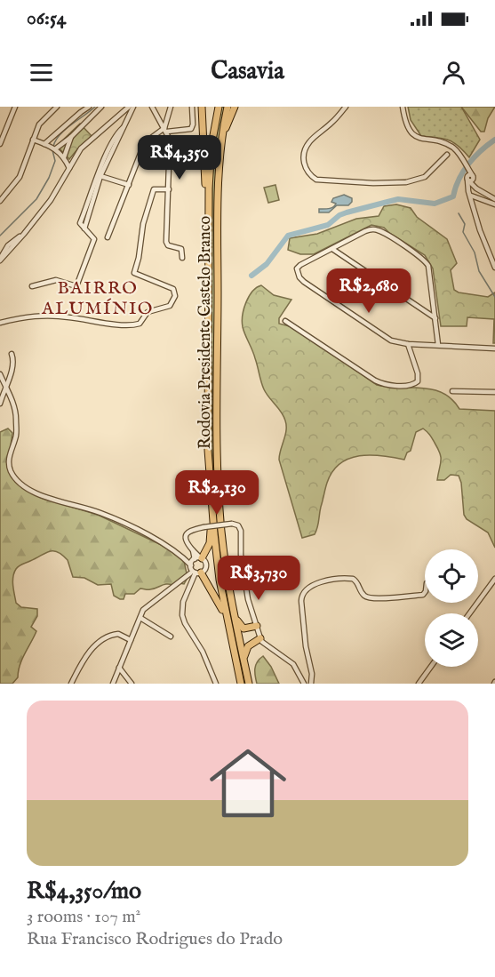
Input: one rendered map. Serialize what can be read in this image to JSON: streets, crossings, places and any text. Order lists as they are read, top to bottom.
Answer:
{
  "streets": {
    "highway": ["Rodovia Presidente Castelo Branco"]
  },
  "districts": ["BAIRRO ALUMÍNIO"],
  "page": {
    "status": "06:54",
    "header": "Casavia",
    "price": [
      "R$4,350",
      "R$2,680",
      "R$2,130",
      "R$3,730"
    ],
    "list": [
      {
        "name": "R$4,350/mo",
        "note": "3 rooms · 107 m² · Rua Francisco Rodrigues do Prado"
      }
    ]
  }
}
